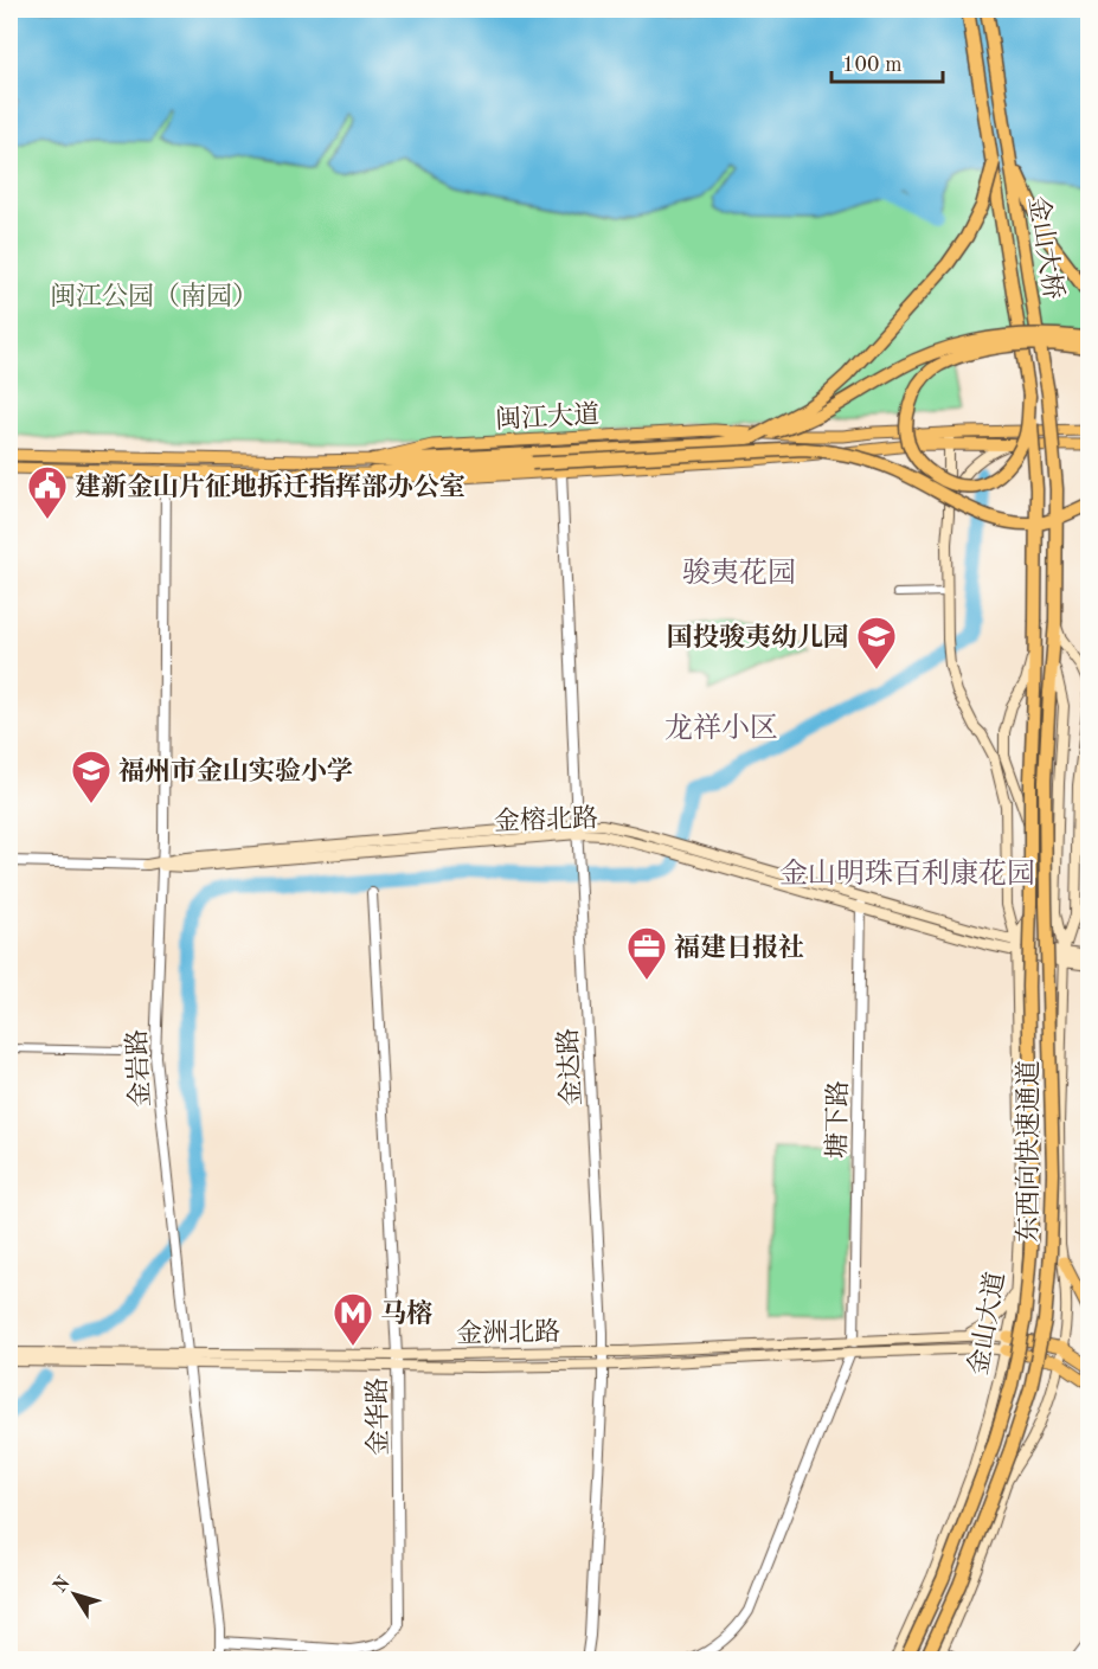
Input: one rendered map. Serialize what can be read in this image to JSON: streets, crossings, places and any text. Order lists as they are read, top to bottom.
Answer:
{
  "streets": {
    "highway": ["金山大桥", "东西向快速通道"],
    "main road": [
      "闽江大道",
      "金榕北路",
      "金山大道",
      "金洲北路"
    ],
    "street": [
      "金达路",
      "金岩路",
      "塘下路",
      "金华路"
    ]
  },
  "crossings": [
    ["金山大桥", "东西向快速通道"],
    ["闽江大道", "金达路"],
    ["闽江大道", "金岩路"],
    ["金榕北路", "金达路"],
    ["金榕北路", "金岩路"],
    ["金榕北路", "塘下路"],
    ["金榕北路", "金山大道"],
    ["金达路", "金洲北路"],
    ["金岩路", "金洲北路"],
    ["金岩路", "金华路"],
    ["塘下路", "金洲北路"],
    ["东西向快速通道", "金山大道"],
    ["金山大道", "金洲北路"],
    ["金洲北路", "金华路"]
  ],
  "districts": ["骏夷花园", "龙祥小区", "金山明珠百利康花园"],
  "parks": ["闽江公园（南园）"],
  "places": {
    "public building": ["建新金山片征地拆迁指挥部办公室"],
    "school or university": ["国投骏夷幼儿园", "福州市金山实验小学"],
    "office": ["福建日报社"],
    "metro station": ["马榕"]
  },
  "scale_bar": "100 m",
  "north": "top left"
}
